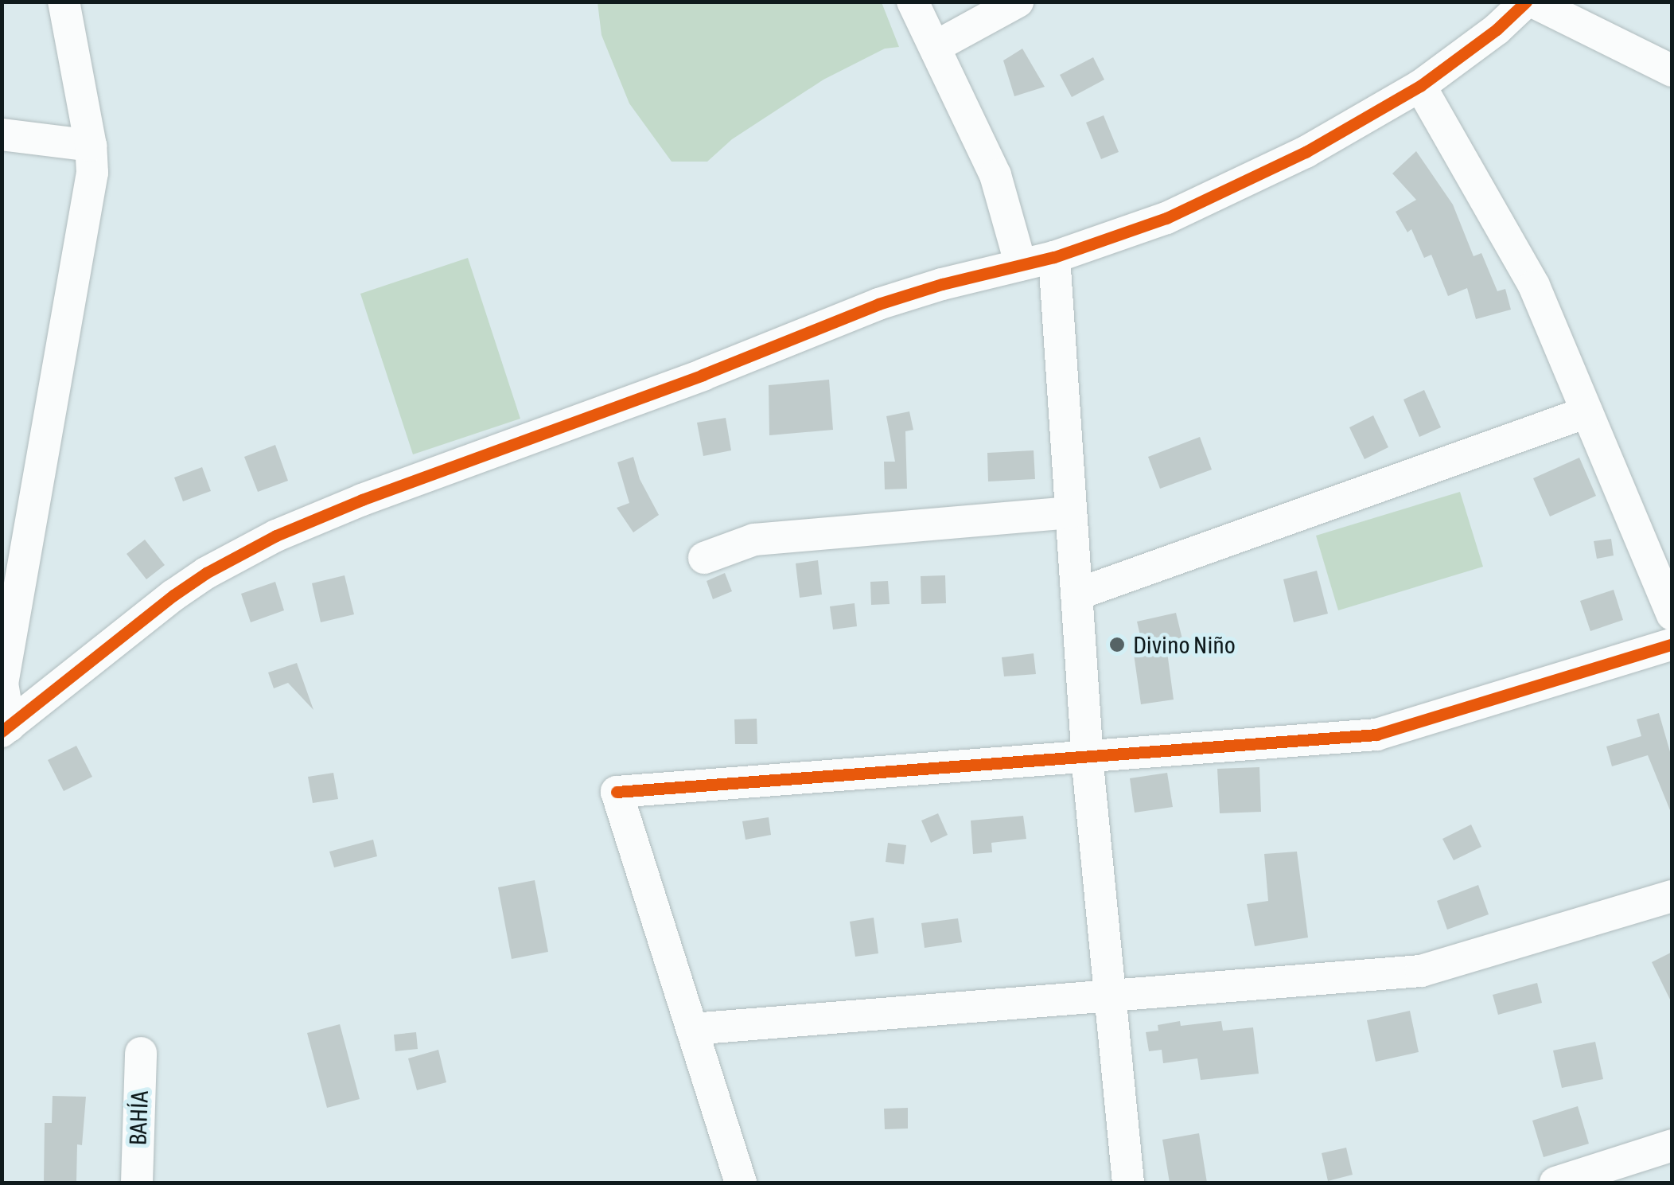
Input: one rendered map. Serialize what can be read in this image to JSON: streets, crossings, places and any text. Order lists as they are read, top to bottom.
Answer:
{
  "streets": {
    "street": ["BAHÍA"]
  },
  "places": ["Divino Niño"]
}
